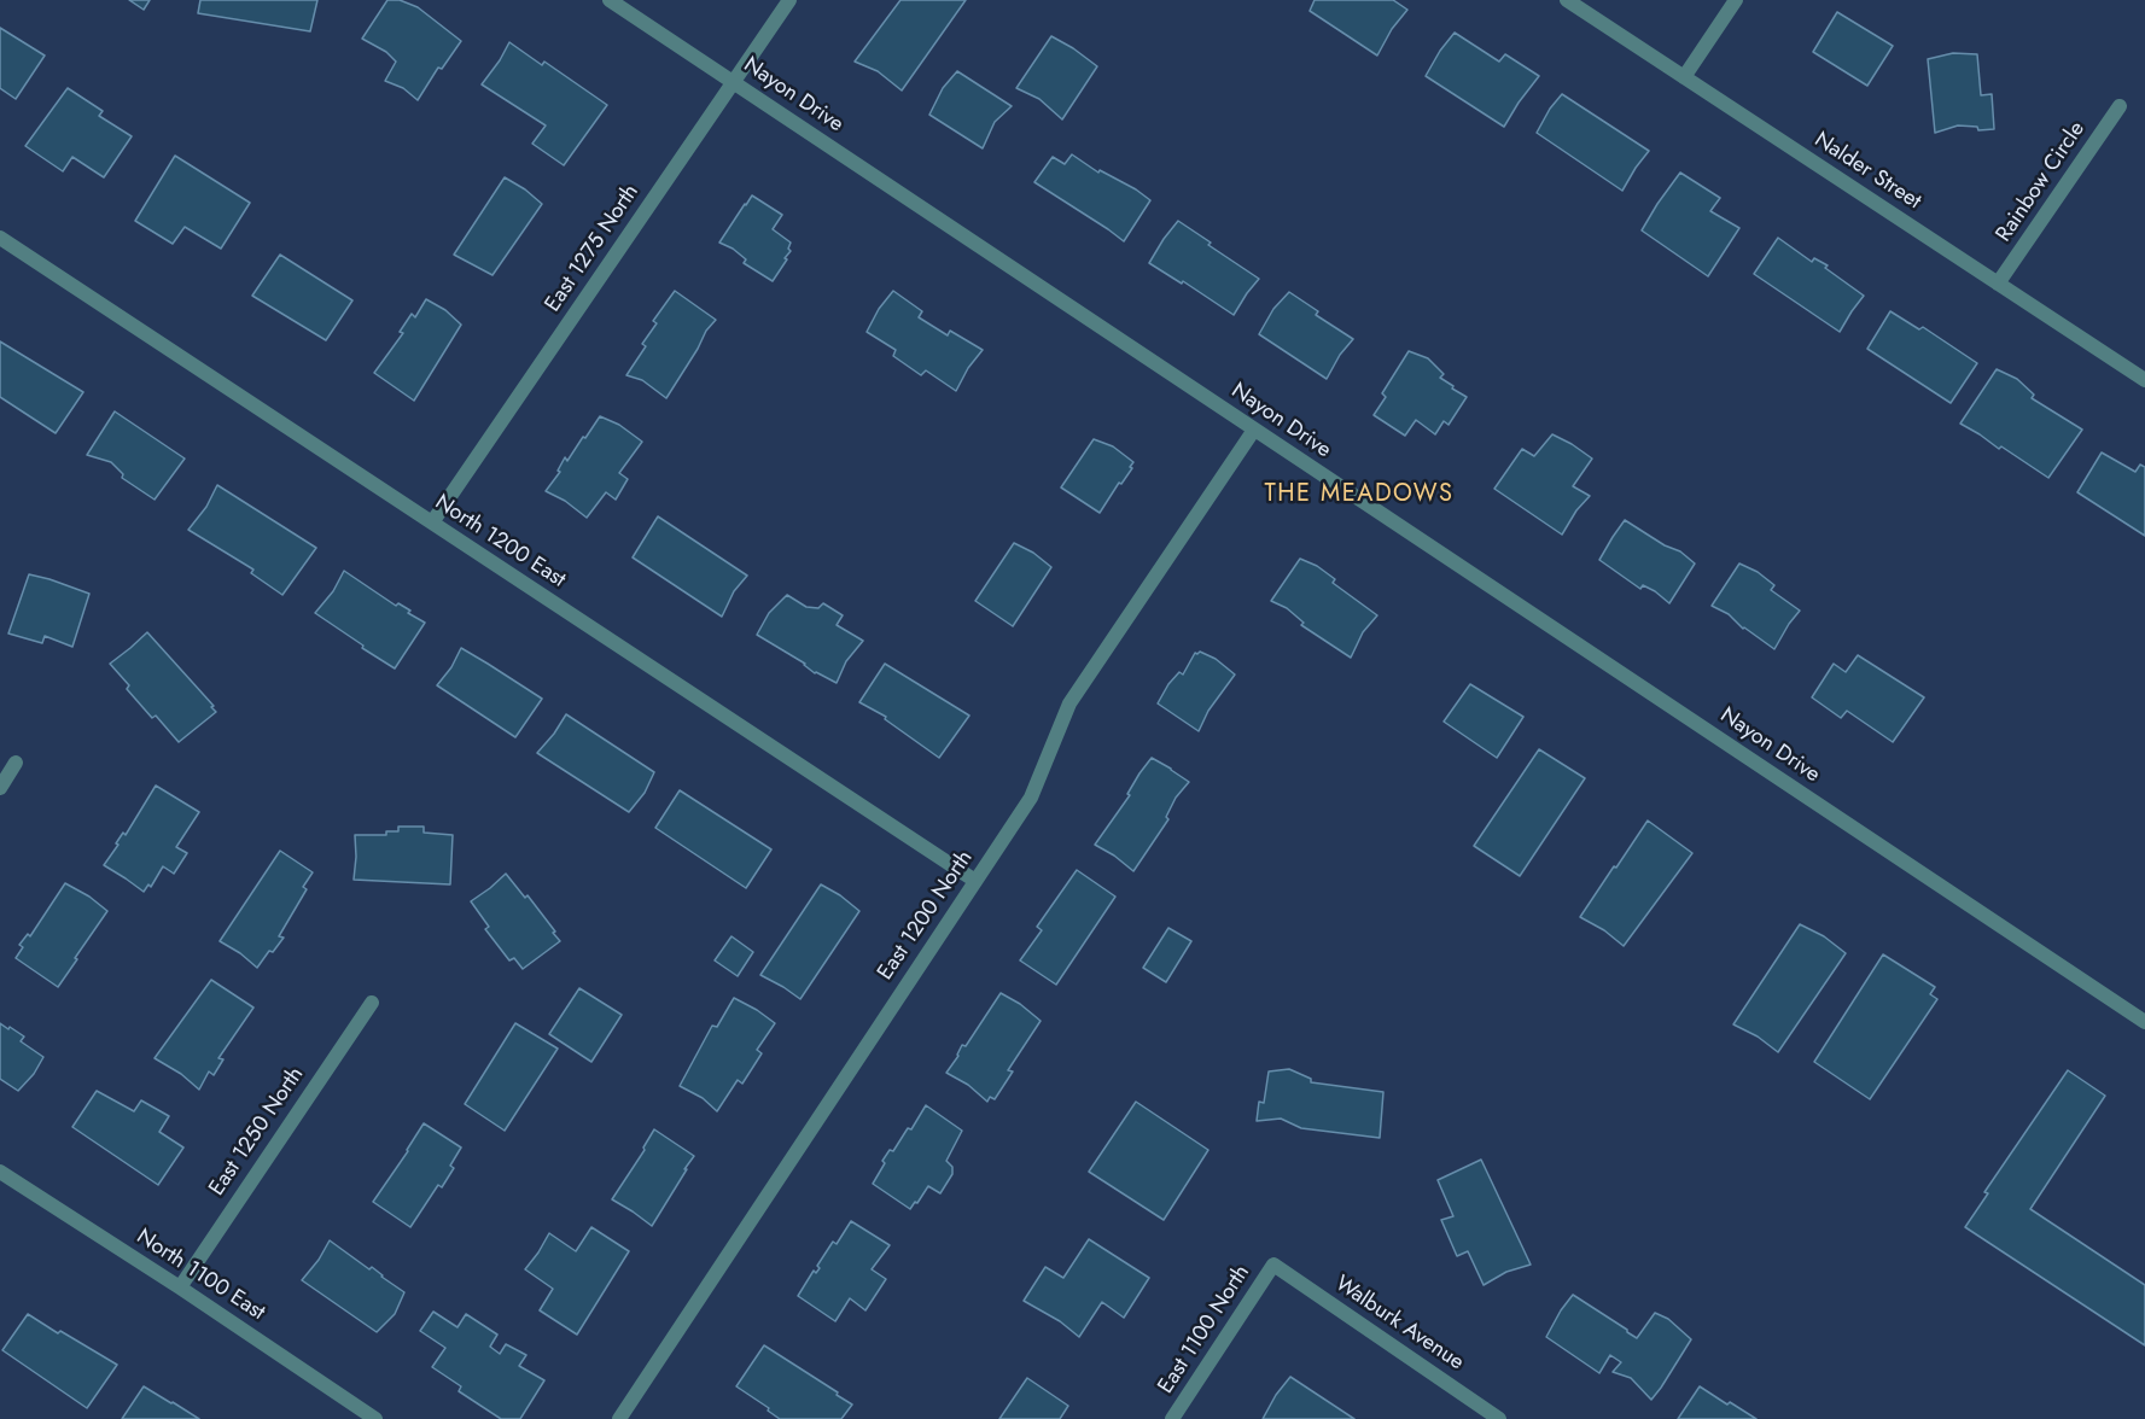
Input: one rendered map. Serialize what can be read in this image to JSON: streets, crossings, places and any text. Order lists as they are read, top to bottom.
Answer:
{
  "streets": {
    "street": [
      "Nayon Drive",
      "Nalder Street",
      "Rainbow Circle",
      "East 1275 North",
      "North 1200 East",
      "East 1200 North",
      "East 1250 North",
      "North 1100 East",
      "Walburk Avenue",
      "East 1100 North"
    ]
  },
  "crossings": [
    ["Nayon Drive", "East 1275 North"],
    ["Nayon Drive", "East 1200 North"],
    ["Nalder Street", "Rainbow Circle"],
    ["East 1275 North", "North 1200 East"],
    ["North 1200 East", "East 1200 North"],
    ["East 1250 North", "North 1100 East"],
    ["Walburk Avenue", "East 1100 North"]
  ],
  "districts": ["THE MEADOWS"]
}
